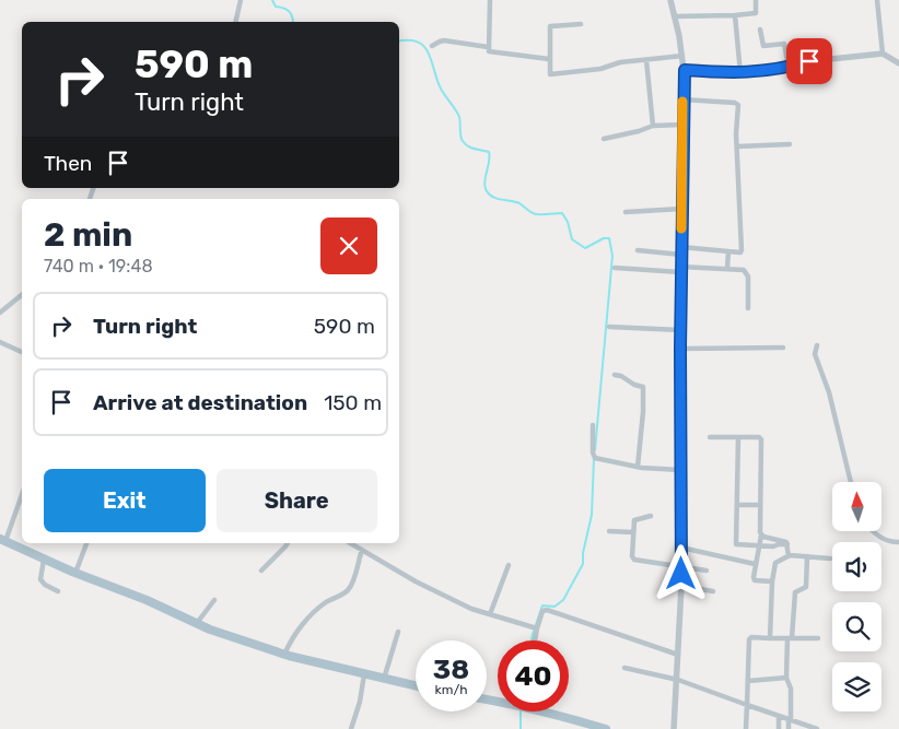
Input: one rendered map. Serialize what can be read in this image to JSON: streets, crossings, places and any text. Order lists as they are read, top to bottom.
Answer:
{
  "north": "top",
  "page": {
    "turn": ["590 m", "Turn right"],
    "then": "Then",
    "heading": ["2 min", "740 m · 19:48"],
    "list": [
      {
        "name": "Turn right",
        "value": "590 m"
      },
      {
        "name": "Arrive at destination",
        "value": "150 m"
      }
    ],
    "buttons": ["Exit", "Share"],
    "speed": "38 km/h",
    "limit": "40"
  }
}
